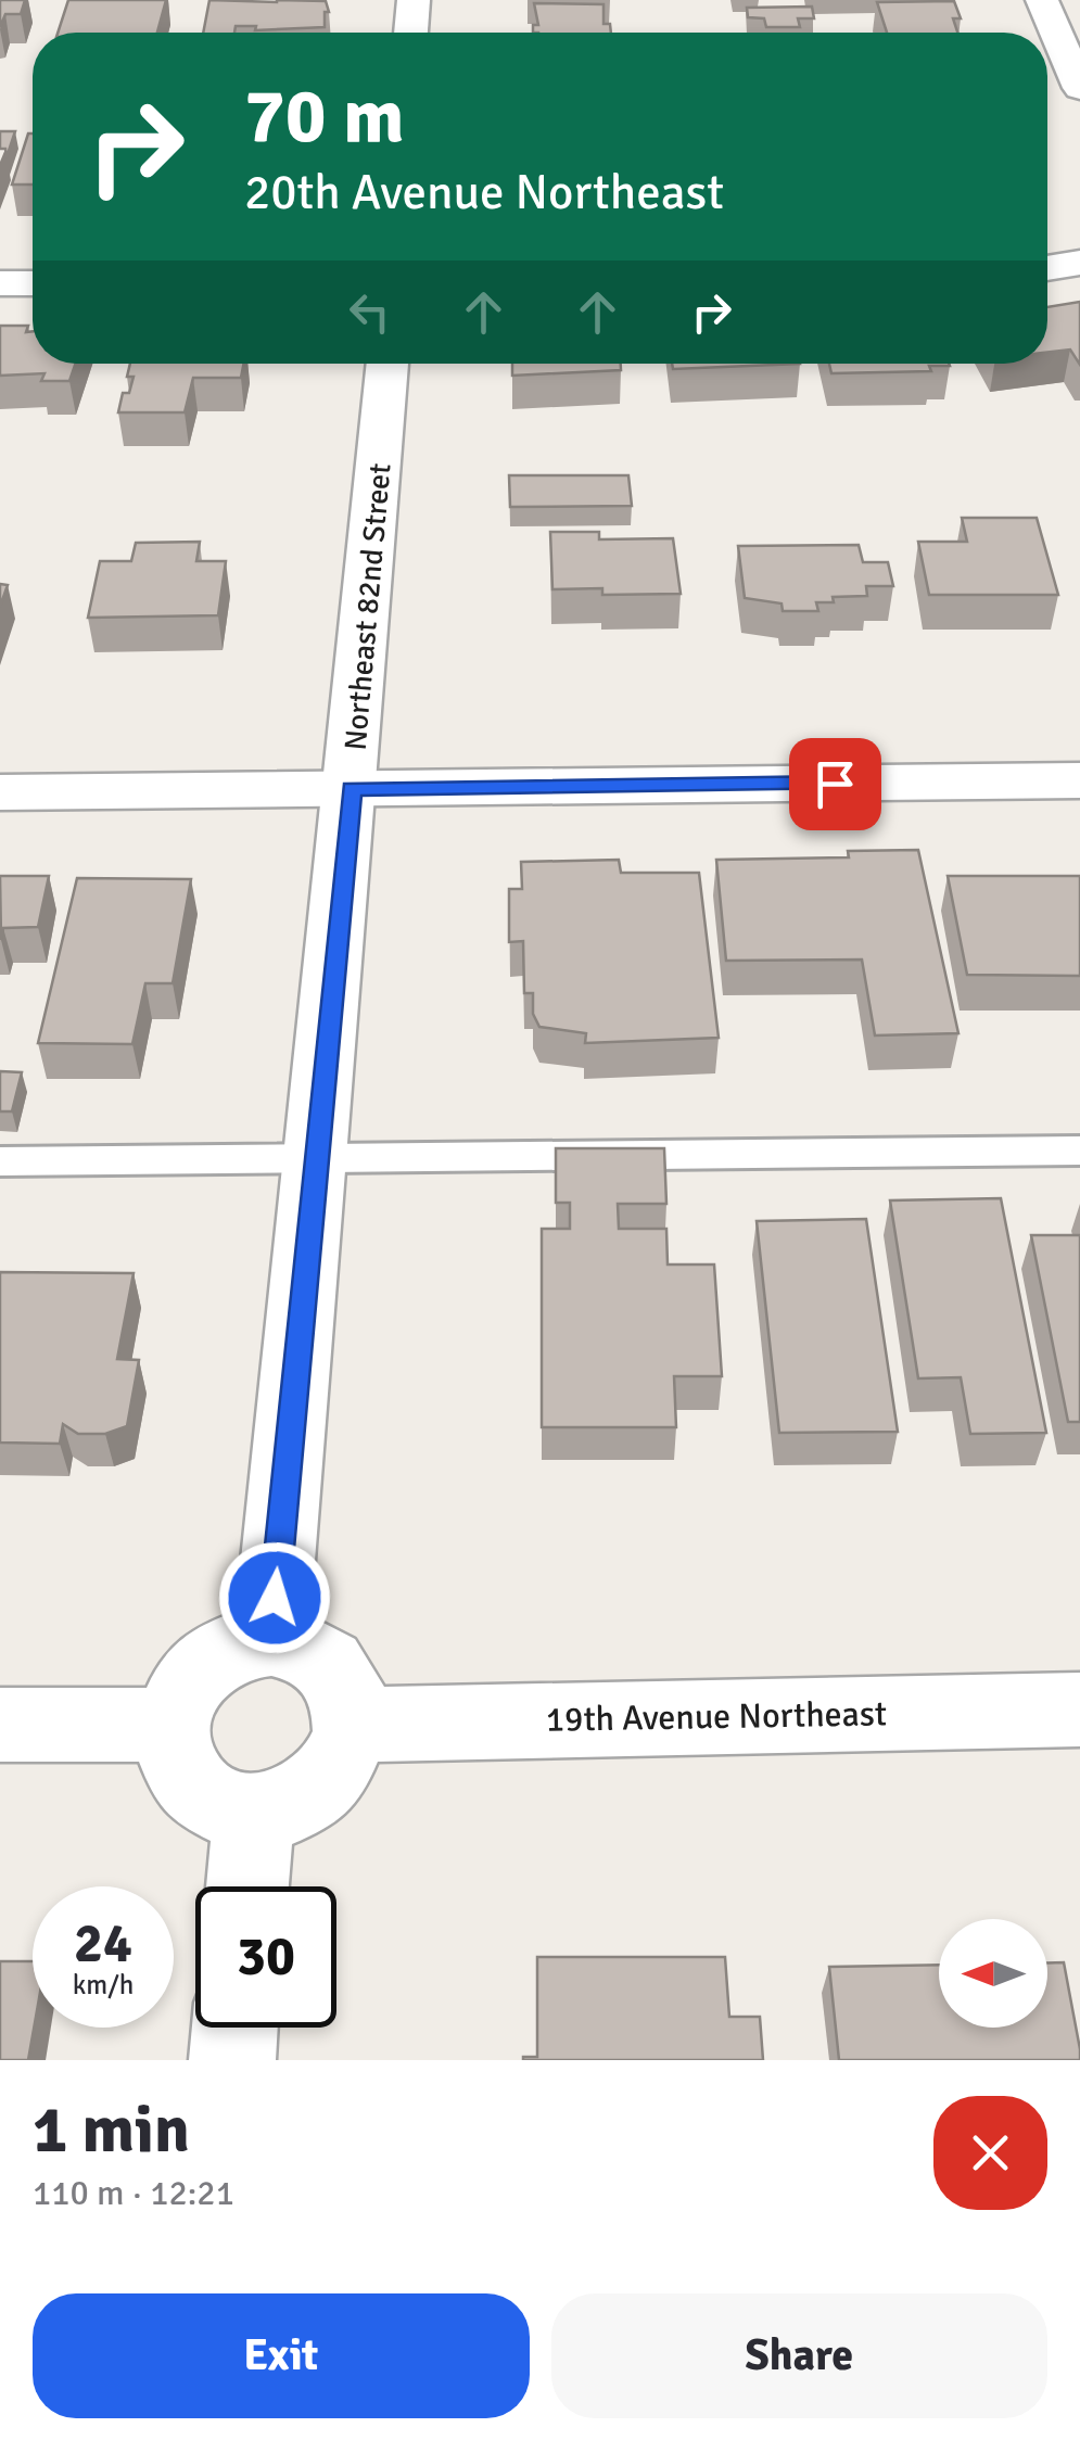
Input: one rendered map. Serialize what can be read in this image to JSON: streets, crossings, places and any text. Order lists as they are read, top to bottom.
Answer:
{
  "streets": {
    "street": ["Northeast 82nd Street", "19th Avenue Northeast"]
  },
  "crossings": [
    ["Northeast 82nd Street", "19th Avenue Northeast"]
  ],
  "north": "left",
  "page": {
    "turn": ["70 m", "20th Avenue Northeast"],
    "speed": "24 km/h",
    "limit": "30",
    "heading": ["1 min", "110 m · 12:21"],
    "buttons": ["Exit", "Share"]
  }
}
